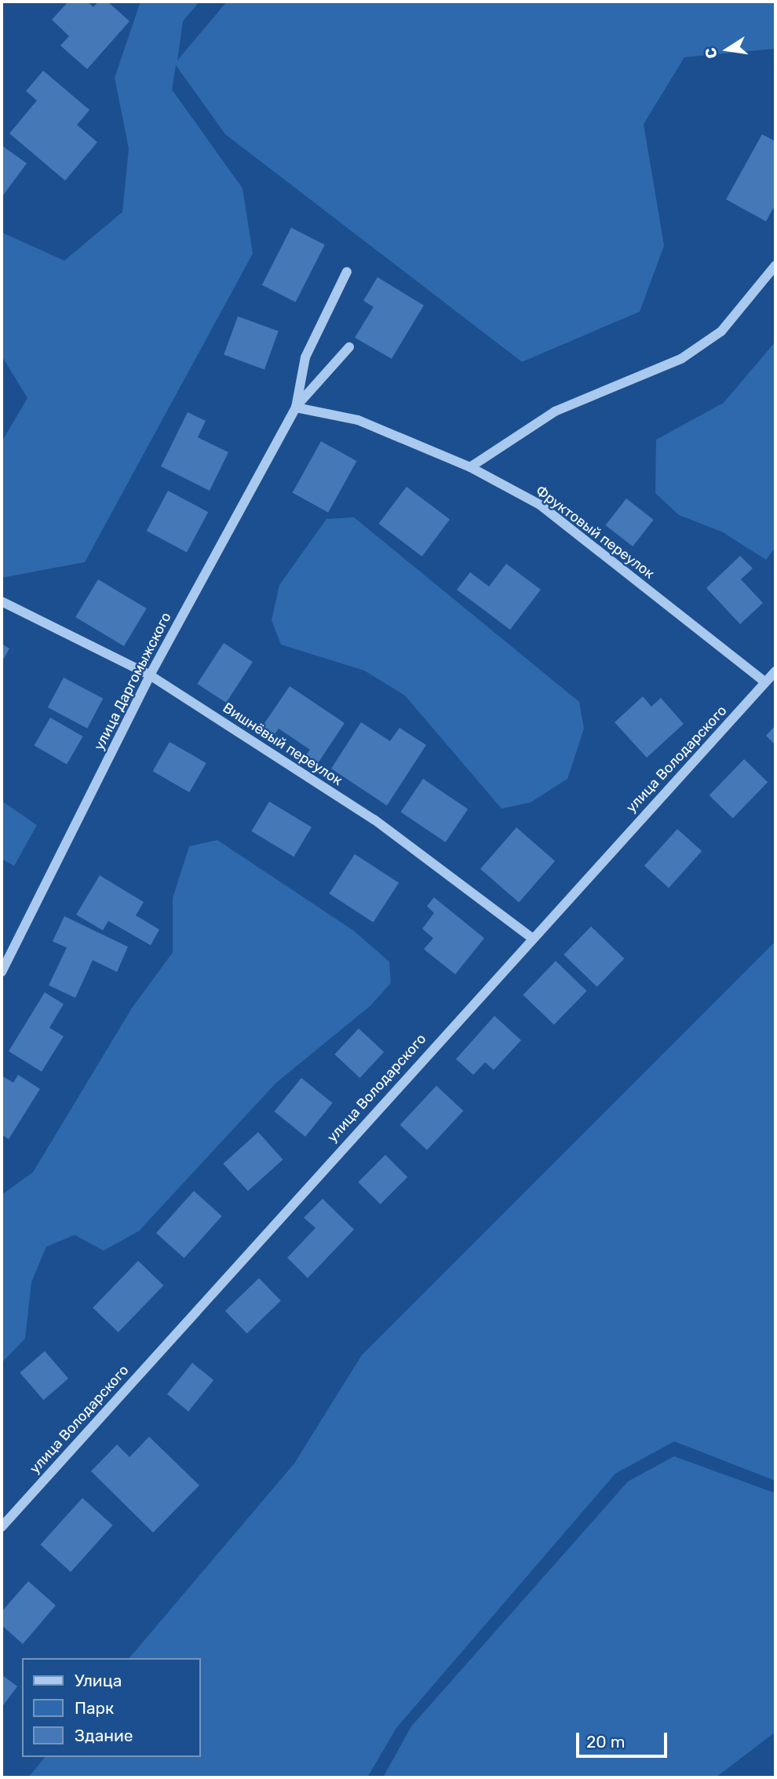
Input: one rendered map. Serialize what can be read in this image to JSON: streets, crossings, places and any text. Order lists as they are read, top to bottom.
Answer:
{
  "streets": {
    "street": [
      "Фруктовый переулок",
      "улица Даргомыжского",
      "Вишнёвый переулок",
      "улица Володарского"
    ]
  },
  "crossings": [
    ["Фруктовый переулок", "улица Даргомыжского"],
    ["Фруктовый переулок", "улица Володарского"],
    ["улица Даргомыжского", "Вишнёвый переулок"],
    ["Вишнёвый переулок", "улица Володарского"]
  ],
  "legend": ["Улица", "Парк", "Здание"],
  "scale_bar": "20 m",
  "north": "left"
}
